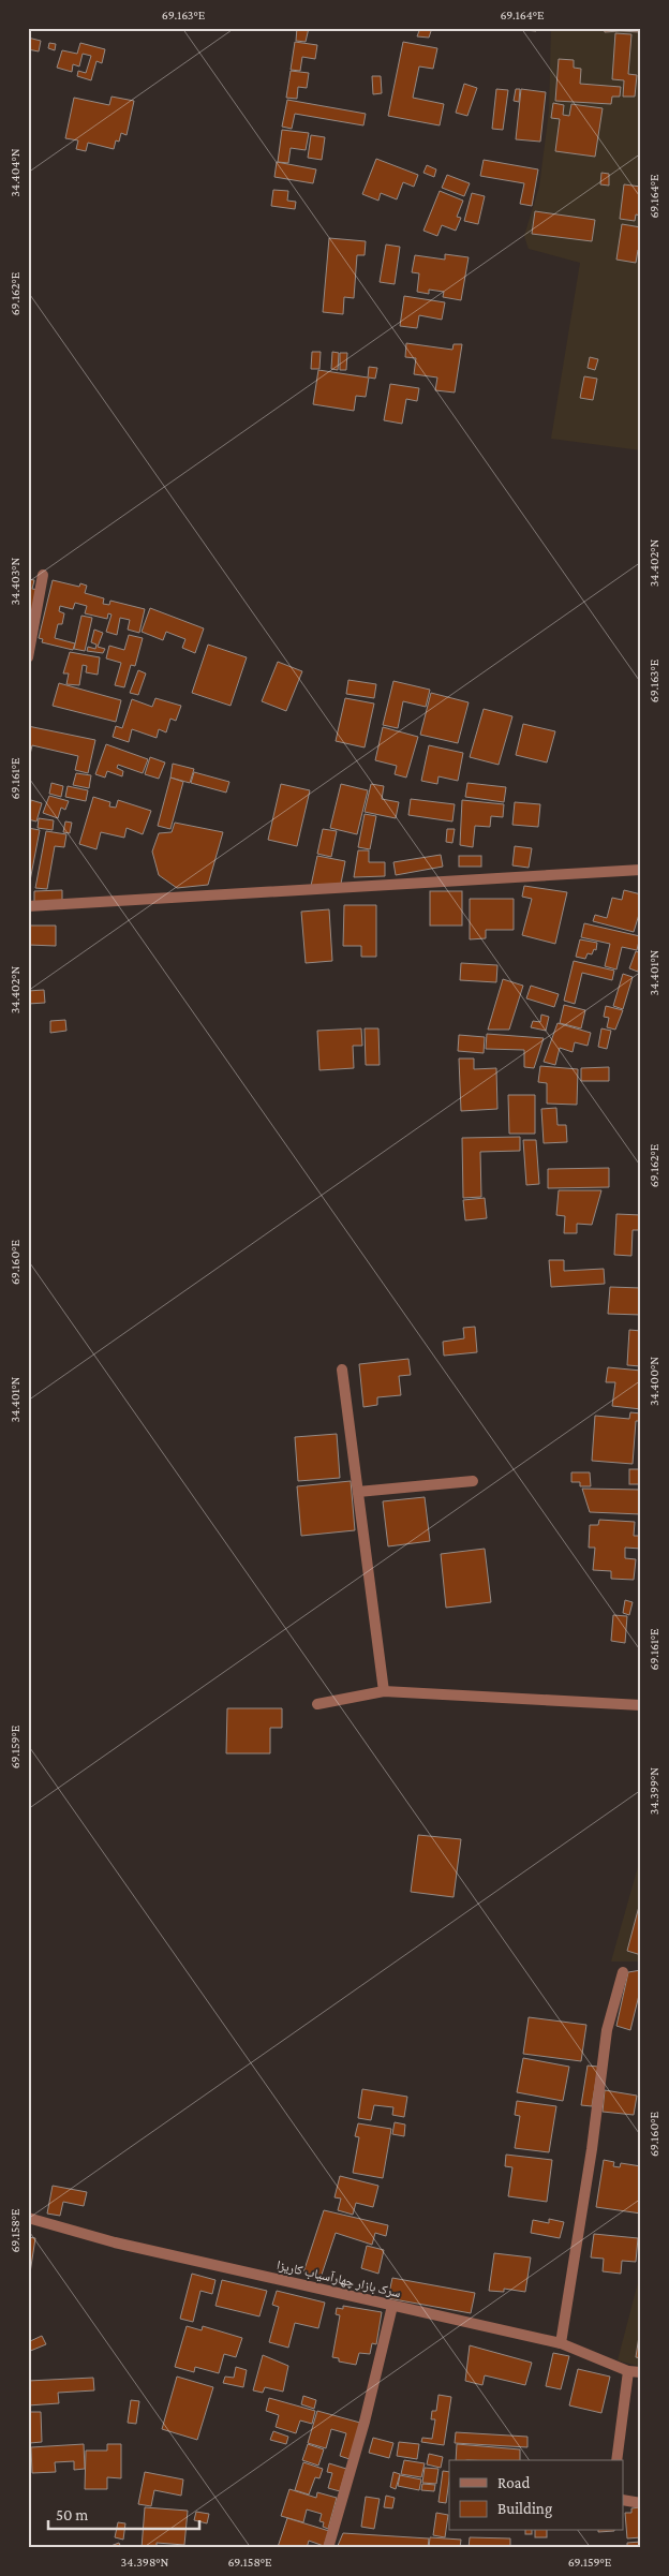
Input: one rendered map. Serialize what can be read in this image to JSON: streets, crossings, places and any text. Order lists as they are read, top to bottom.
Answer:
{
  "streets": {
    "street": ["سرک بازار چهارآسیاب کاریزا"]
  },
  "legend": ["Road", "Building"],
  "scale_bar": "50 m",
  "coordinates": [
    "69.163°E",
    "69.164°E",
    "34.404°N",
    "69.162°E",
    "34.402°N",
    "34.403°N",
    "69.161°E",
    "34.401°N",
    "69.160°E",
    "34.400°N",
    "69.159°E",
    "34.399°N",
    "69.158°E",
    "34.398°N"
  ]
}
